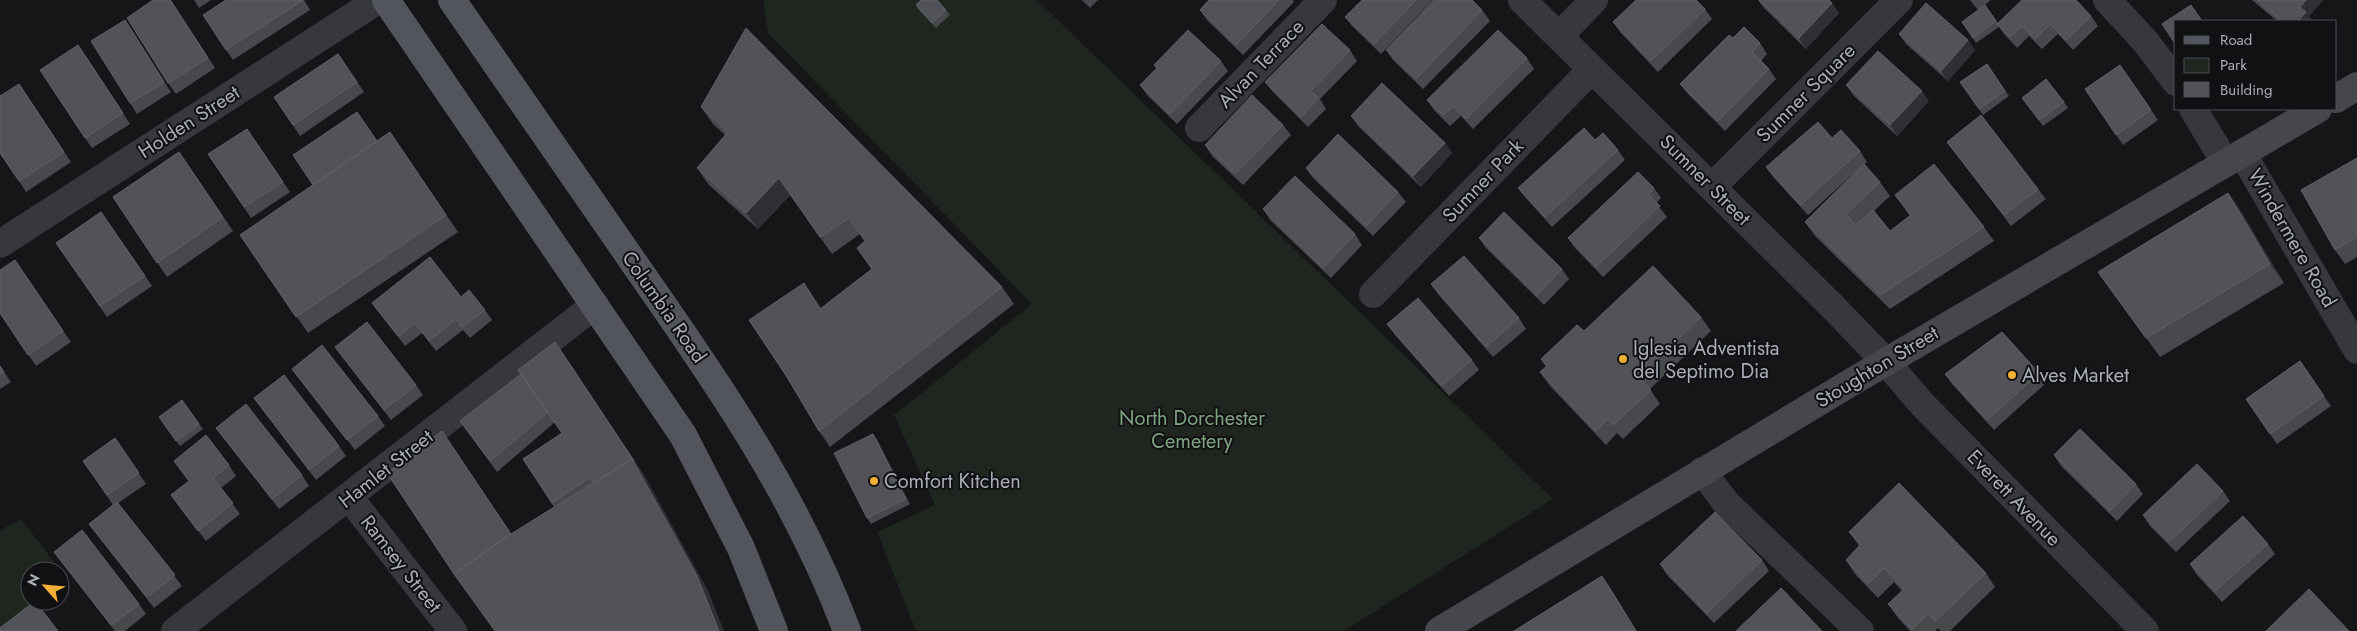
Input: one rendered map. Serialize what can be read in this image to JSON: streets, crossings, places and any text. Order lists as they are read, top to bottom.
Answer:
{
  "streets": {
    "main road": ["Columbia Road", "Stoughton Street"],
    "street": [
      "Alvan Terrace",
      "Sumner Square",
      "Holden Street",
      "Sumner Street",
      "Sumner Park",
      "Windermere Road",
      "Hamlet Street",
      "Everett Avenue",
      "Ramsey Street"
    ]
  },
  "crossings": [
    ["Sumner Square", "Sumner Street"],
    ["Sumner Street", "Sumner Park"],
    ["Sumner Street", "Stoughton Street"],
    ["Sumner Street", "Everett Avenue"],
    ["Windermere Road", "Stoughton Street"],
    ["Stoughton Street", "Everett Avenue"],
    ["Hamlet Street", "Ramsey Street"]
  ],
  "parks": ["North Dorchester Cemetery"],
  "places": ["Iglesia Adventista del Septimo Dia", "Alves Market", "Comfort Kitchen"],
  "legend": ["Road", "Park", "Building"],
  "north": "top left"
}
